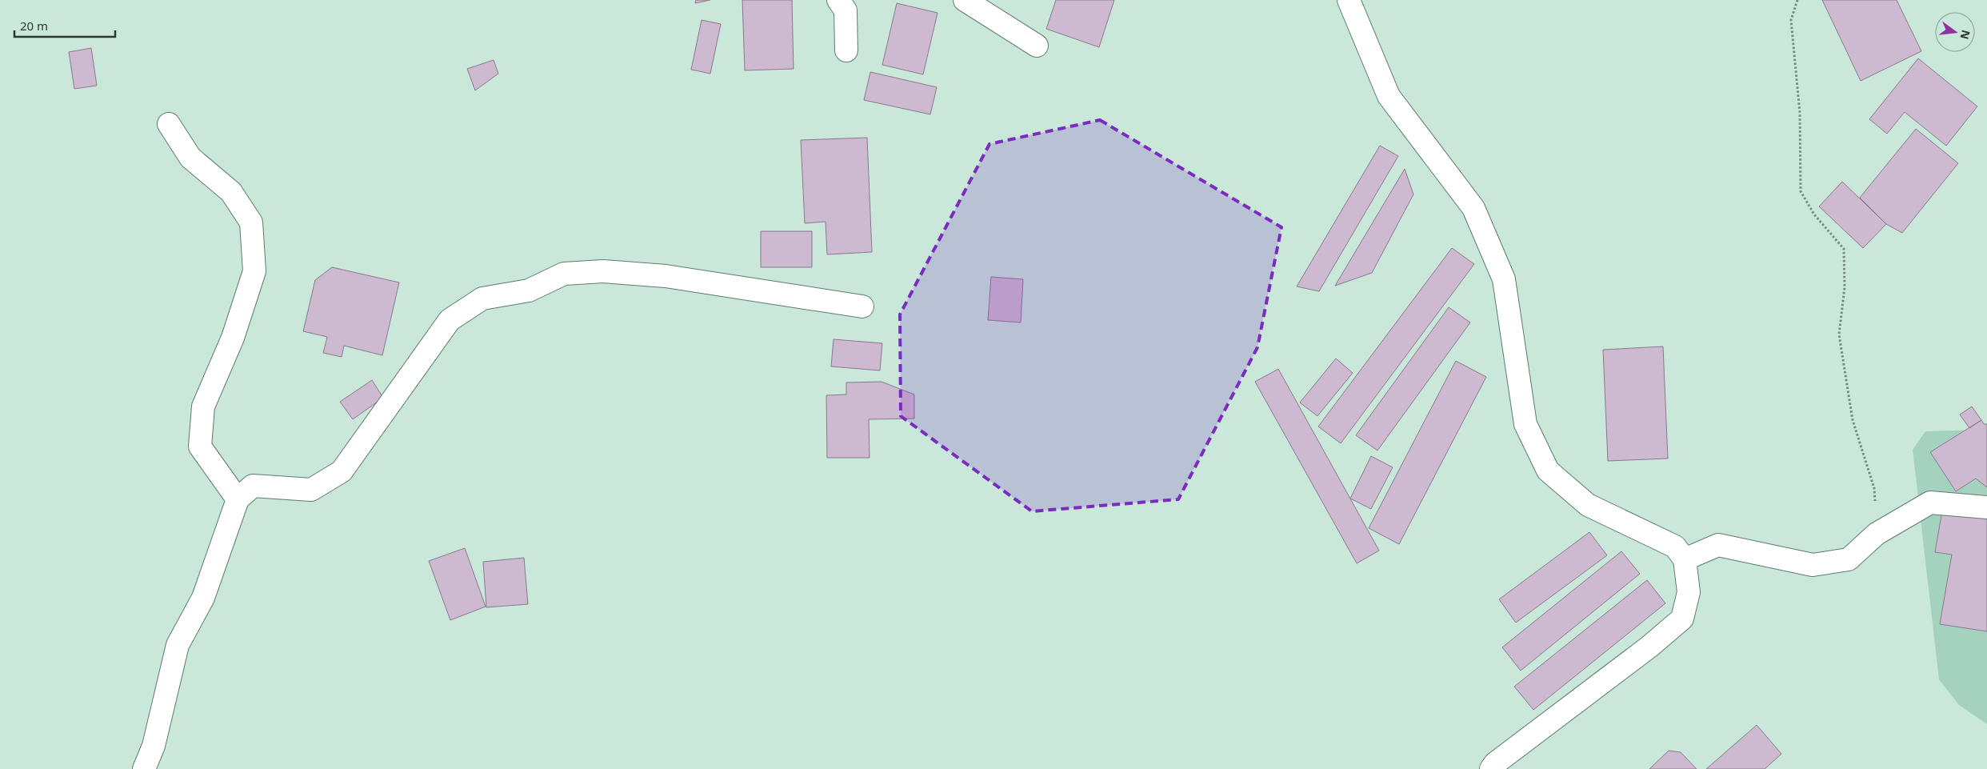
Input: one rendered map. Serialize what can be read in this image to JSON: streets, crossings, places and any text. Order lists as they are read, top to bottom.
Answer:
{
  "scale_bar": "20 m",
  "north": "right"
}
